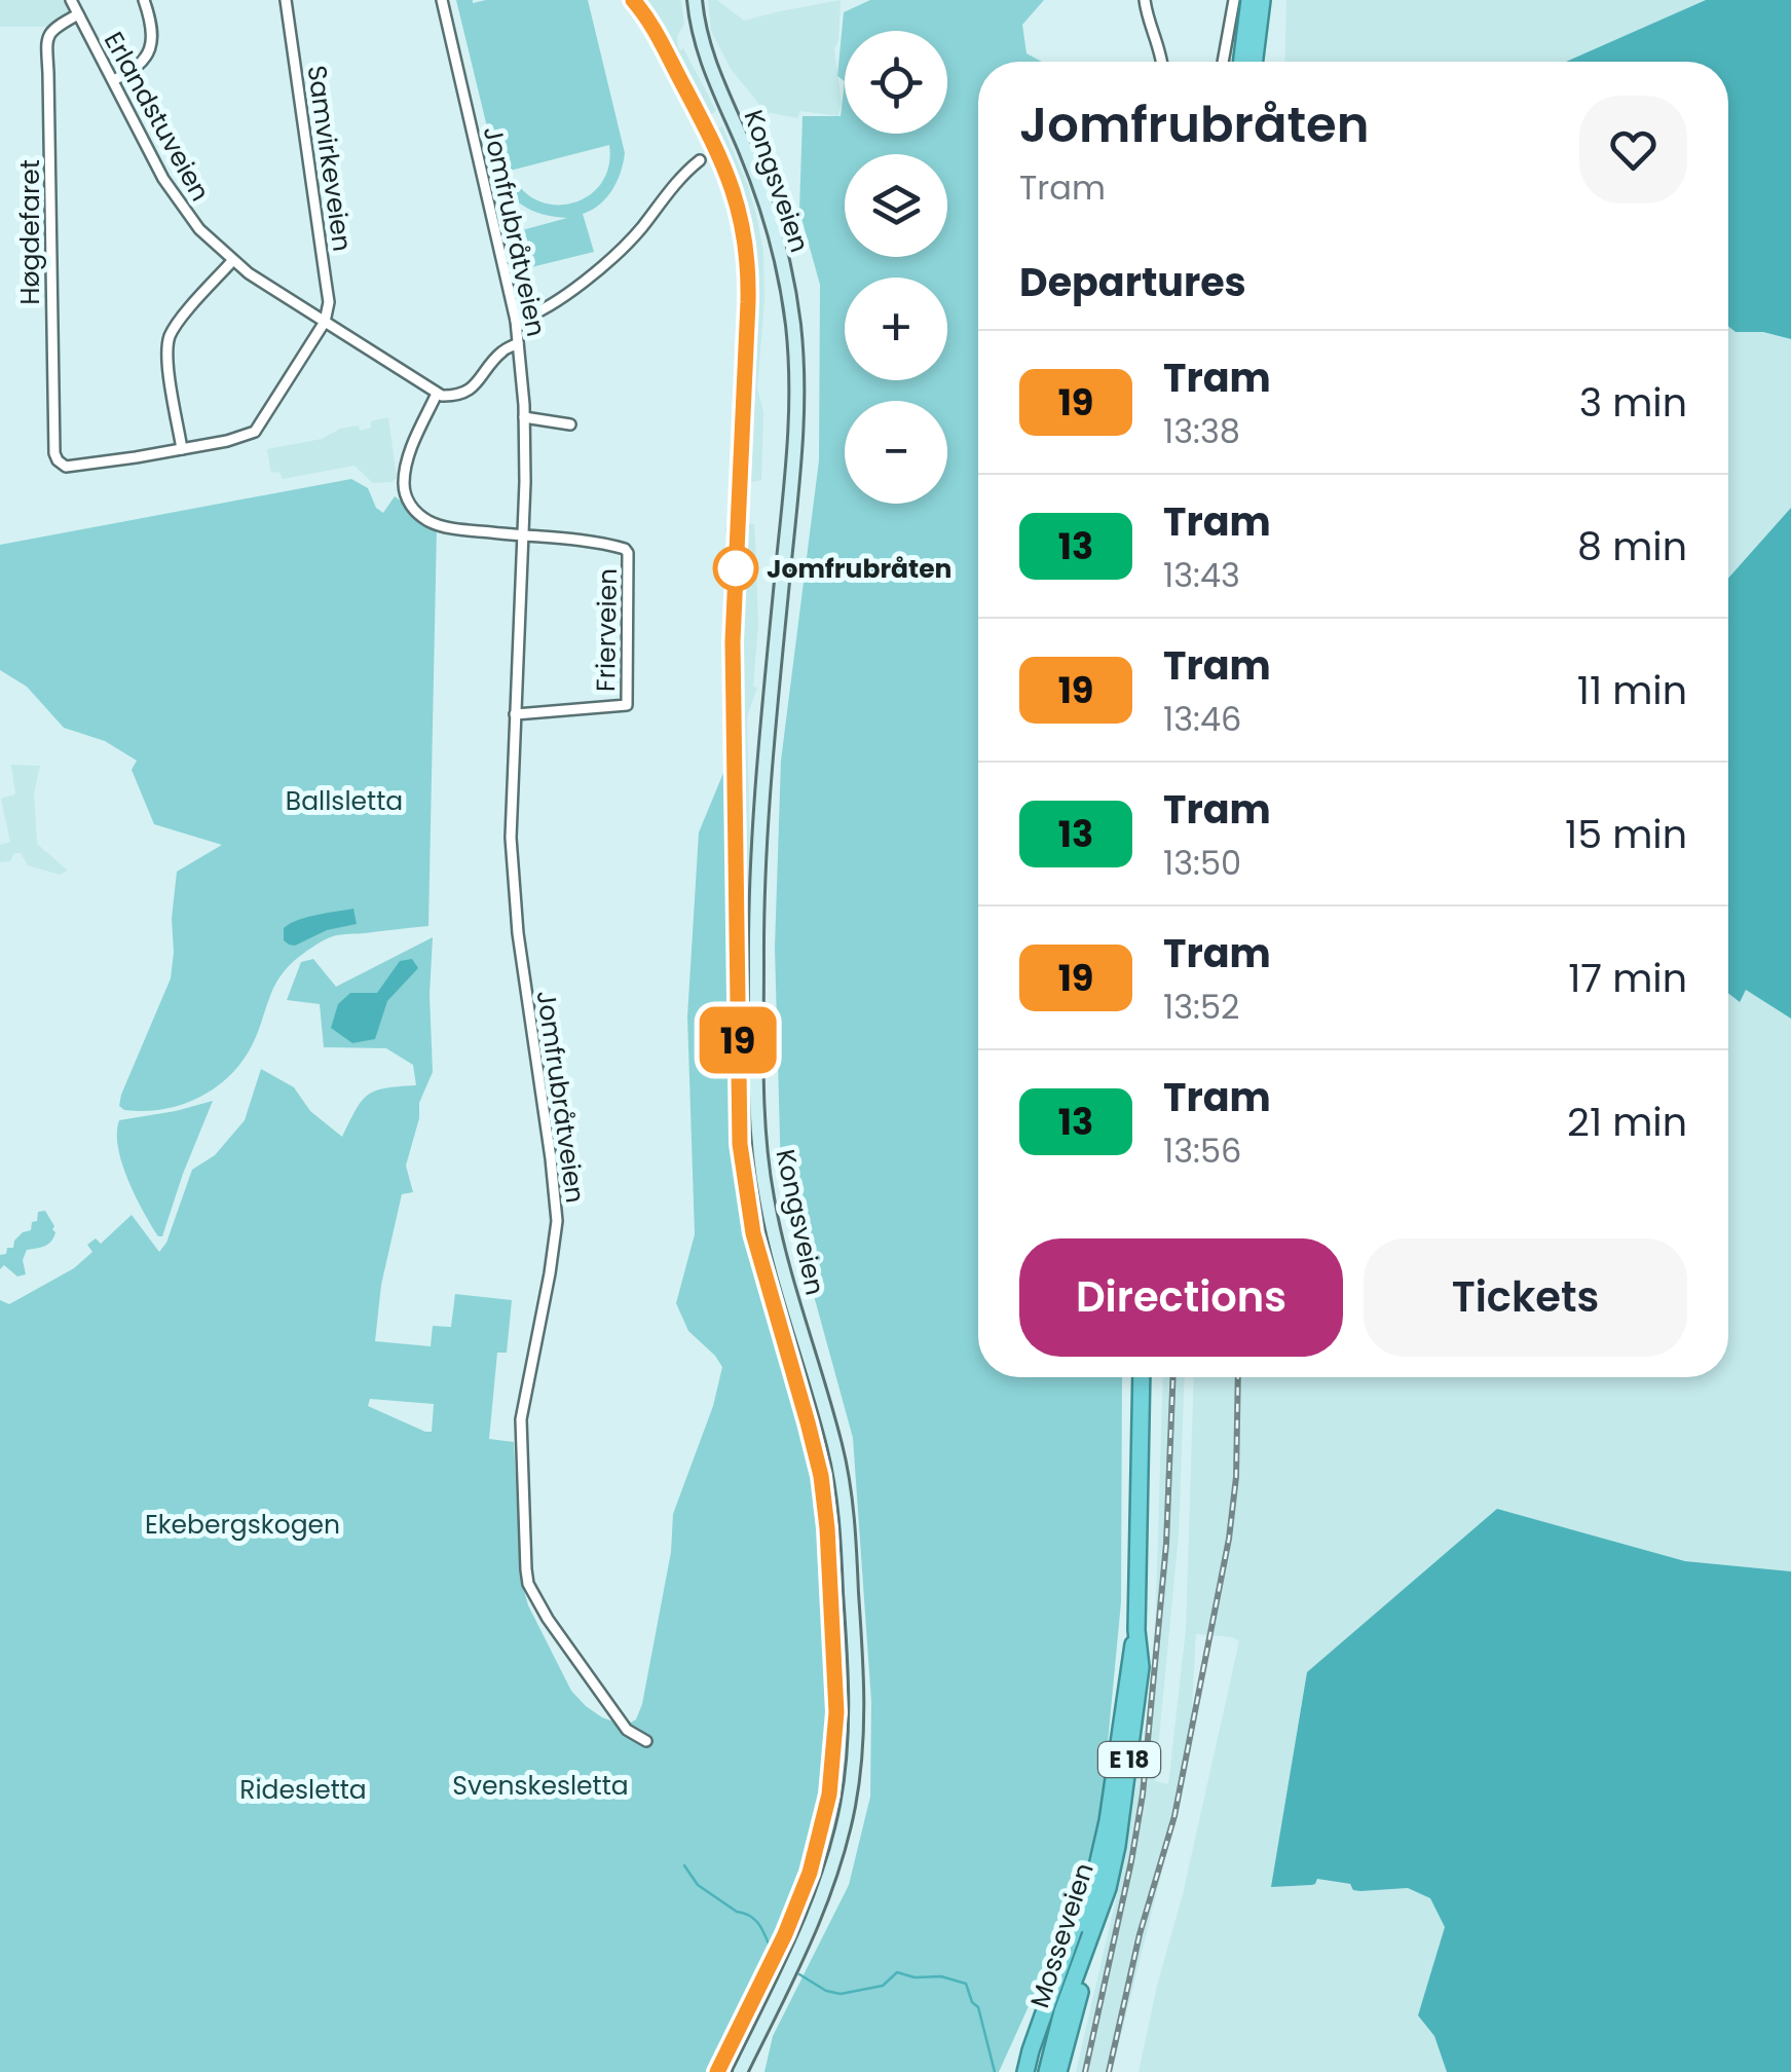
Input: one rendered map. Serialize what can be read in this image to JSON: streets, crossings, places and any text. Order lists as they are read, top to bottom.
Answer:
{
  "streets": {
    "highway": ["E 18", "Mosseveien"],
    "main road": ["Kongsveien"],
    "street": [
      "Erlandstuveien",
      "Samvirkeveien",
      "Jomfrubråtveien",
      "Høgdefaret",
      "Frierveien"
    ]
  },
  "crossings": [
    ["Erlandstuveien", "Samvirkeveien"],
    ["Erlandstuveien", "Høgdefaret"],
    ["Jomfrubråtveien", "Frierveien"],
    ["E 18", "Mosseveien"]
  ],
  "parks": [
    "Ballsletta",
    "Ekebergskogen",
    "Svenskesletta",
    "Ridesletta"
  ],
  "places": ["Jomfrubråten"],
  "lines": ["tram line 19"],
  "page": {
    "on_map": "19",
    "map_buttons": ["+", "−"],
    "heading": [
      ["Jomfrubråten", "Tram"],
      "Departures"
    ],
    "list": [
      {
        "mark": "19",
        "name": "Tram",
        "note": "13:38",
        "value": "3 min"
      },
      {
        "mark": "13",
        "name": "Tram",
        "note": "13:43",
        "value": "8 min"
      },
      {
        "mark": "19",
        "name": "Tram",
        "note": "13:46",
        "value": "11 min"
      },
      {
        "mark": "13",
        "name": "Tram",
        "note": "13:50",
        "value": "15 min"
      },
      {
        "mark": "19",
        "name": "Tram",
        "note": "13:52",
        "value": "17 min"
      },
      {
        "mark": "13",
        "name": "Tram",
        "note": "13:56",
        "value": "21 min"
      }
    ],
    "buttons": ["Directions", "Tickets"]
  }
}
